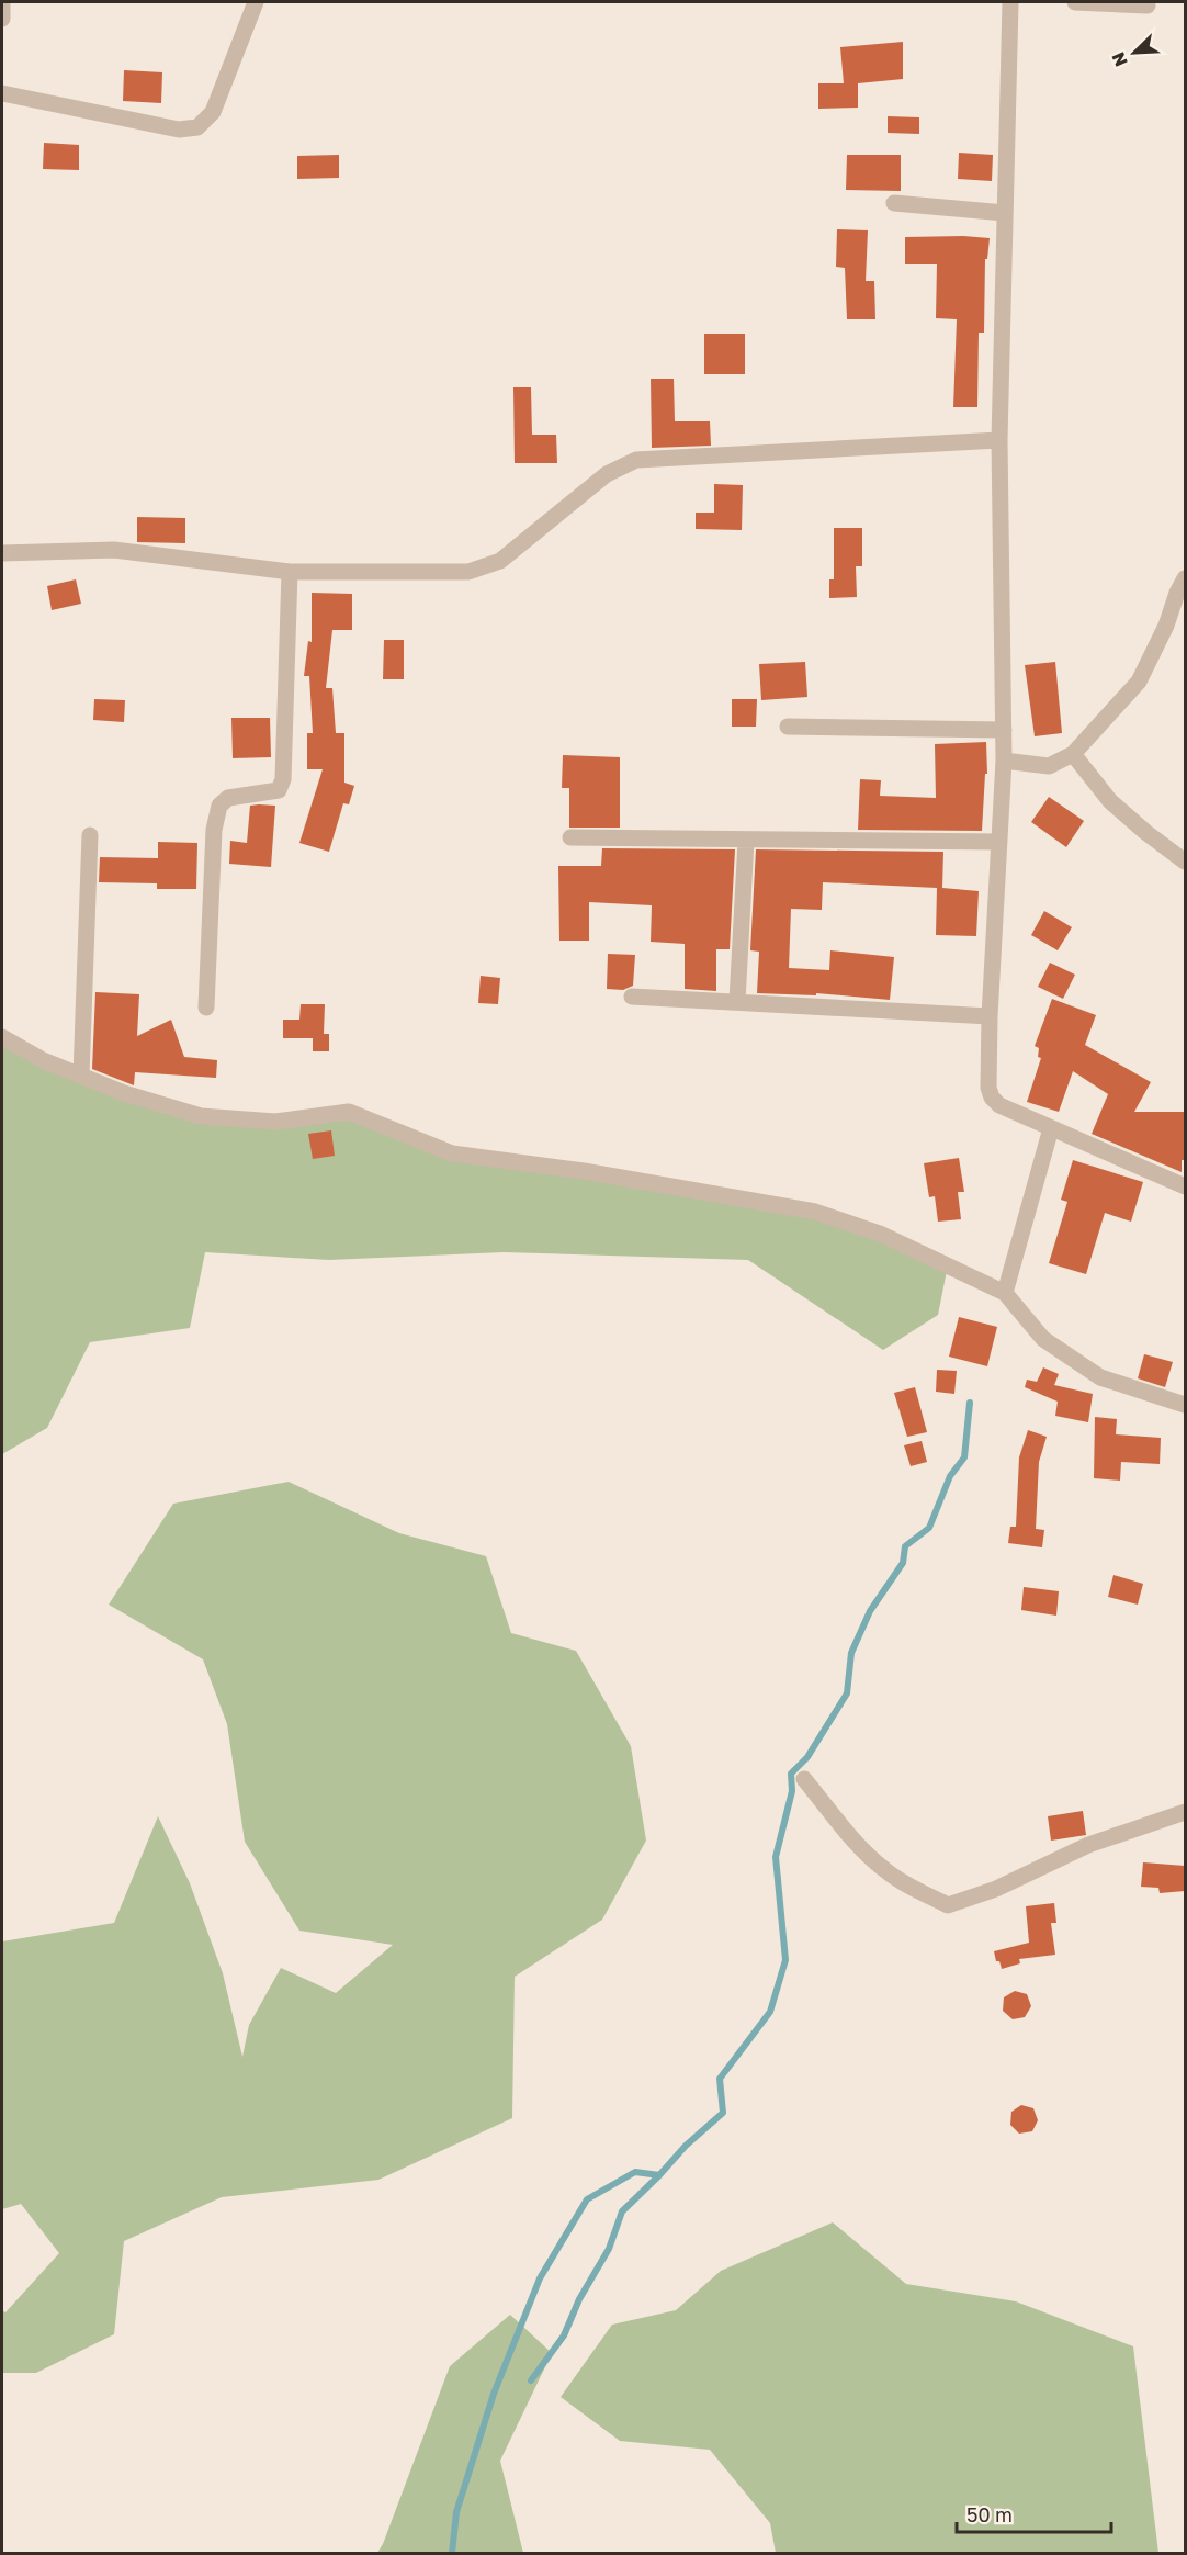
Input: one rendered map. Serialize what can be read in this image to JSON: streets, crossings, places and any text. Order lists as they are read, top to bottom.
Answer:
{
  "scale_bar": "50 m",
  "north": "bottom left"
}
